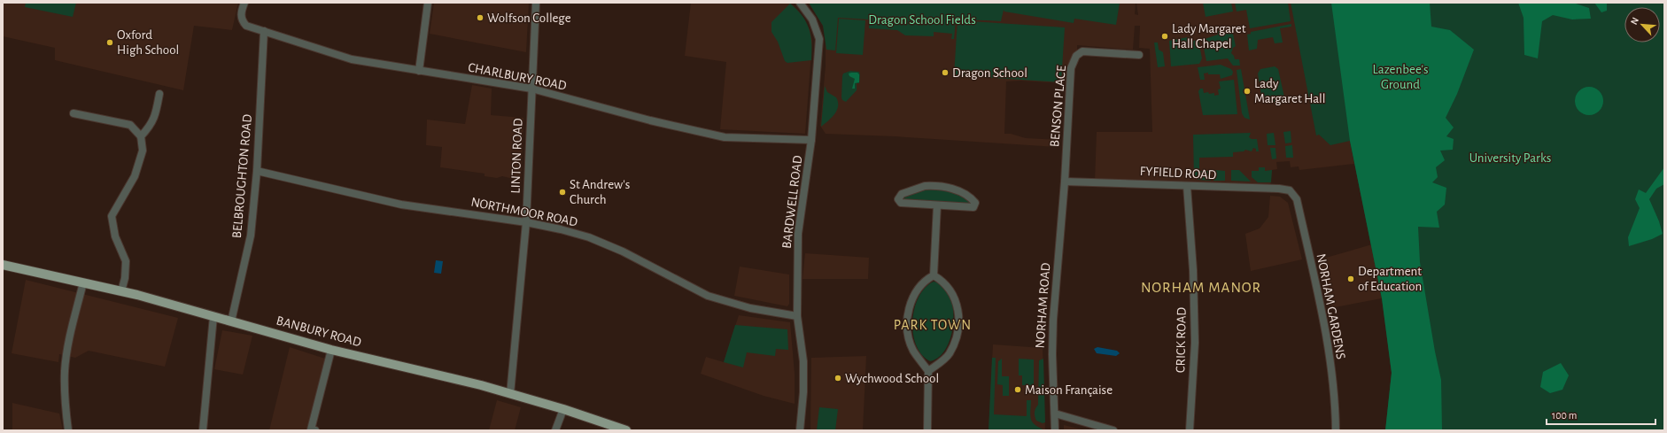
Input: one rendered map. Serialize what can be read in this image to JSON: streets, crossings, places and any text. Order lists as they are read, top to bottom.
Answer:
{
  "streets": {
    "main road": ["BANBURY ROAD"],
    "street": [
      "CHARLBURY ROAD",
      "BENSON PLACE",
      "LINTON ROAD",
      "FYFIELD ROAD",
      "BELBROUGHTON ROAD",
      "BARDWELL ROAD",
      "NORTHMOOR ROAD",
      "NORHAM ROAD",
      "NORHAM GARDENS",
      "CRICK ROAD"
    ]
  },
  "crossings": [
    ["CHARLBURY ROAD", "LINTON ROAD"],
    ["CHARLBURY ROAD", "BELBROUGHTON ROAD"],
    ["CHARLBURY ROAD", "BARDWELL ROAD"],
    ["BENSON PLACE", "FYFIELD ROAD"],
    ["BENSON PLACE", "NORHAM ROAD"],
    ["LINTON ROAD", "NORTHMOOR ROAD"],
    ["LINTON ROAD", "BANBURY ROAD"],
    ["FYFIELD ROAD", "NORHAM ROAD"],
    ["FYFIELD ROAD", "NORHAM GARDENS"],
    ["FYFIELD ROAD", "CRICK ROAD"],
    ["BELBROUGHTON ROAD", "NORTHMOOR ROAD"],
    ["BELBROUGHTON ROAD", "BANBURY ROAD"],
    ["BARDWELL ROAD", "NORTHMOOR ROAD"]
  ],
  "districts": ["NORHAM MANOR", "PARK TOWN"],
  "parks": ["Dragon School Fields", "Lazenbee's Ground", "University Parks"],
  "places": [
    "Wolfson College",
    "Lady Margaret Hall Chapel",
    "Oxford High School",
    "Dragon School",
    "Lady Margaret Hall",
    "St Andrew's Church",
    "Department of Education",
    "Wychwood School",
    "Maison Française"
  ],
  "scale_bar": "100 m",
  "north": "top left"
}
